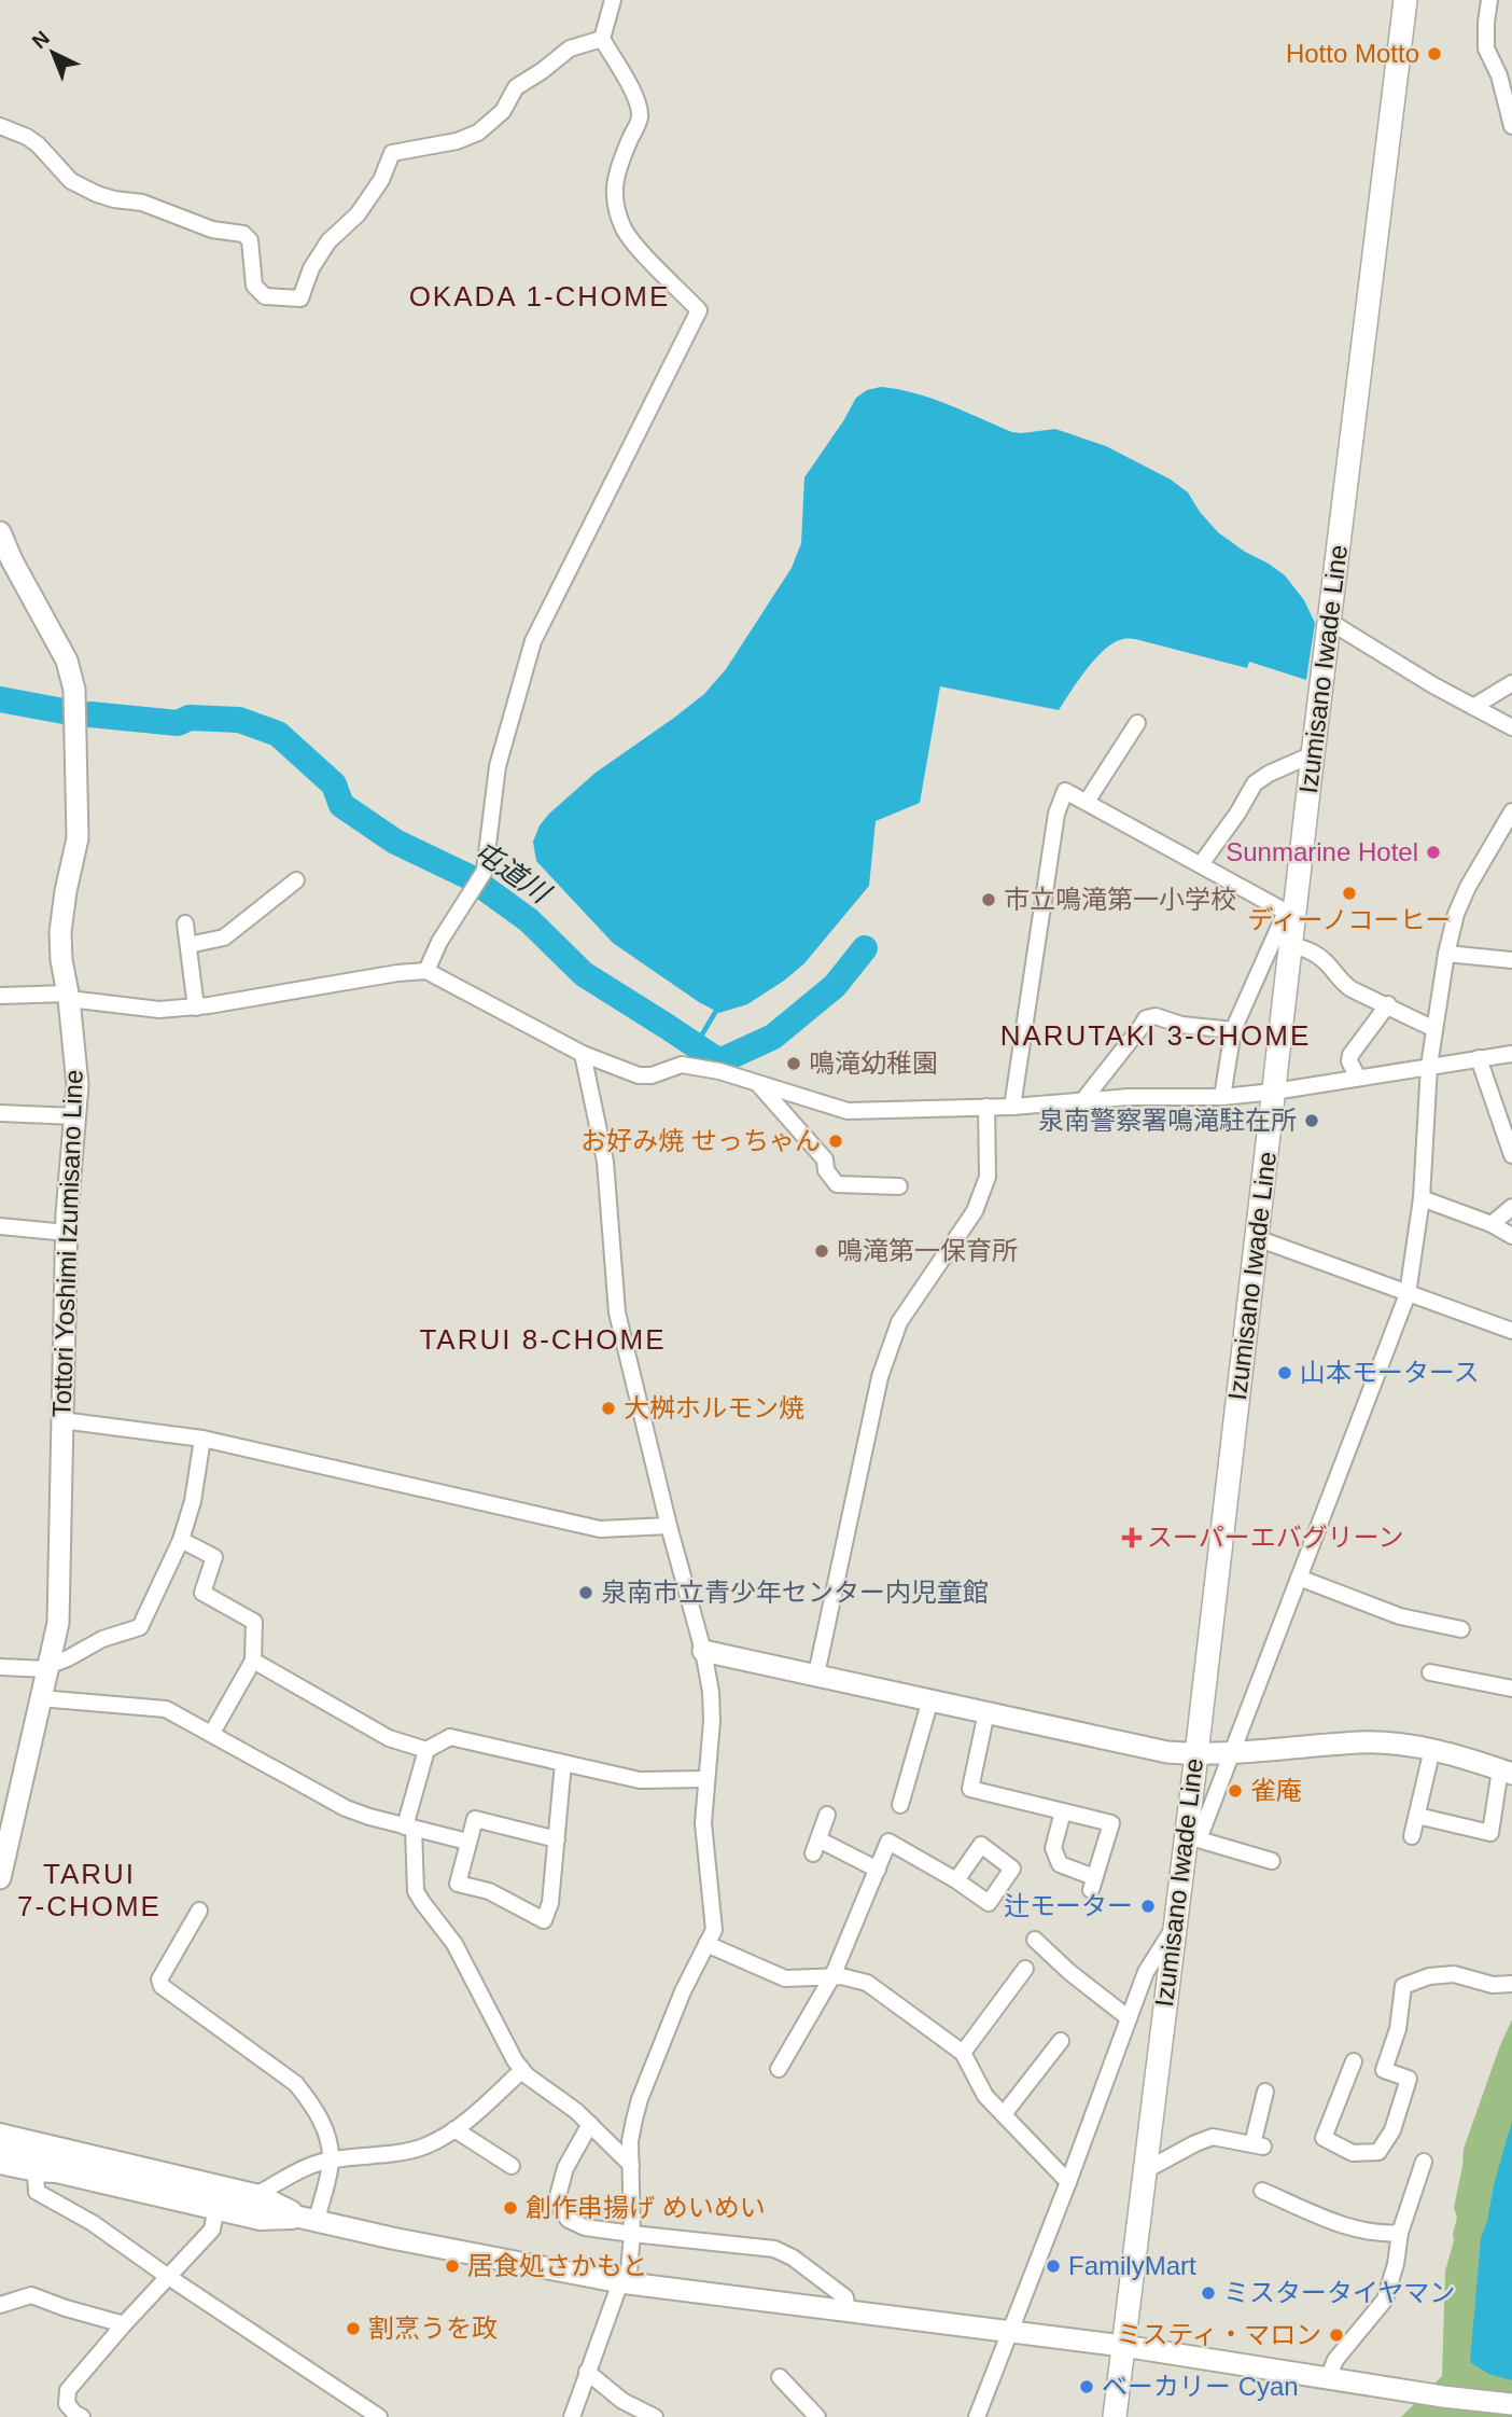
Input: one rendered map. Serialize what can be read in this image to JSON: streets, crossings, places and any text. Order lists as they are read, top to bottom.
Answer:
{
  "streets": {
    "main road": ["Izumisano Iwade Line"],
    "street": ["Tottori Yoshimi Izumisano Line"]
  },
  "districts": [
    "OKADA 1-CHOME",
    "NARUTAKI 3-CHOME",
    "TARUI 8-CHOME",
    "TARUI 7-CHOME"
  ],
  "water": ["屯道川"],
  "places": {
    "other": [
      "Hotto Motto",
      "Sunmarine Hotel",
      "ディーノコーヒー",
      "市立鳴滝第一小学校",
      "鳴滝幼稚園",
      "泉南警察署鳴滝駐在所",
      "お好み焼 せっちゃん",
      "鳴滝第一保育所",
      "山本モータース",
      "大桝ホルモン焼",
      "泉南市立青少年センター内児童館",
      "雀庵",
      "辻モーター",
      "創作串揚げ めいめい",
      "居食処さかもと",
      "FamilyMart",
      "ミスタータイヤマン",
      "割烹うを政",
      "ミスティ・マロン",
      "ベーカリー Cyan"
    ],
    "health": ["スーパーエバグリーン"]
  },
  "north": "top left"
}
